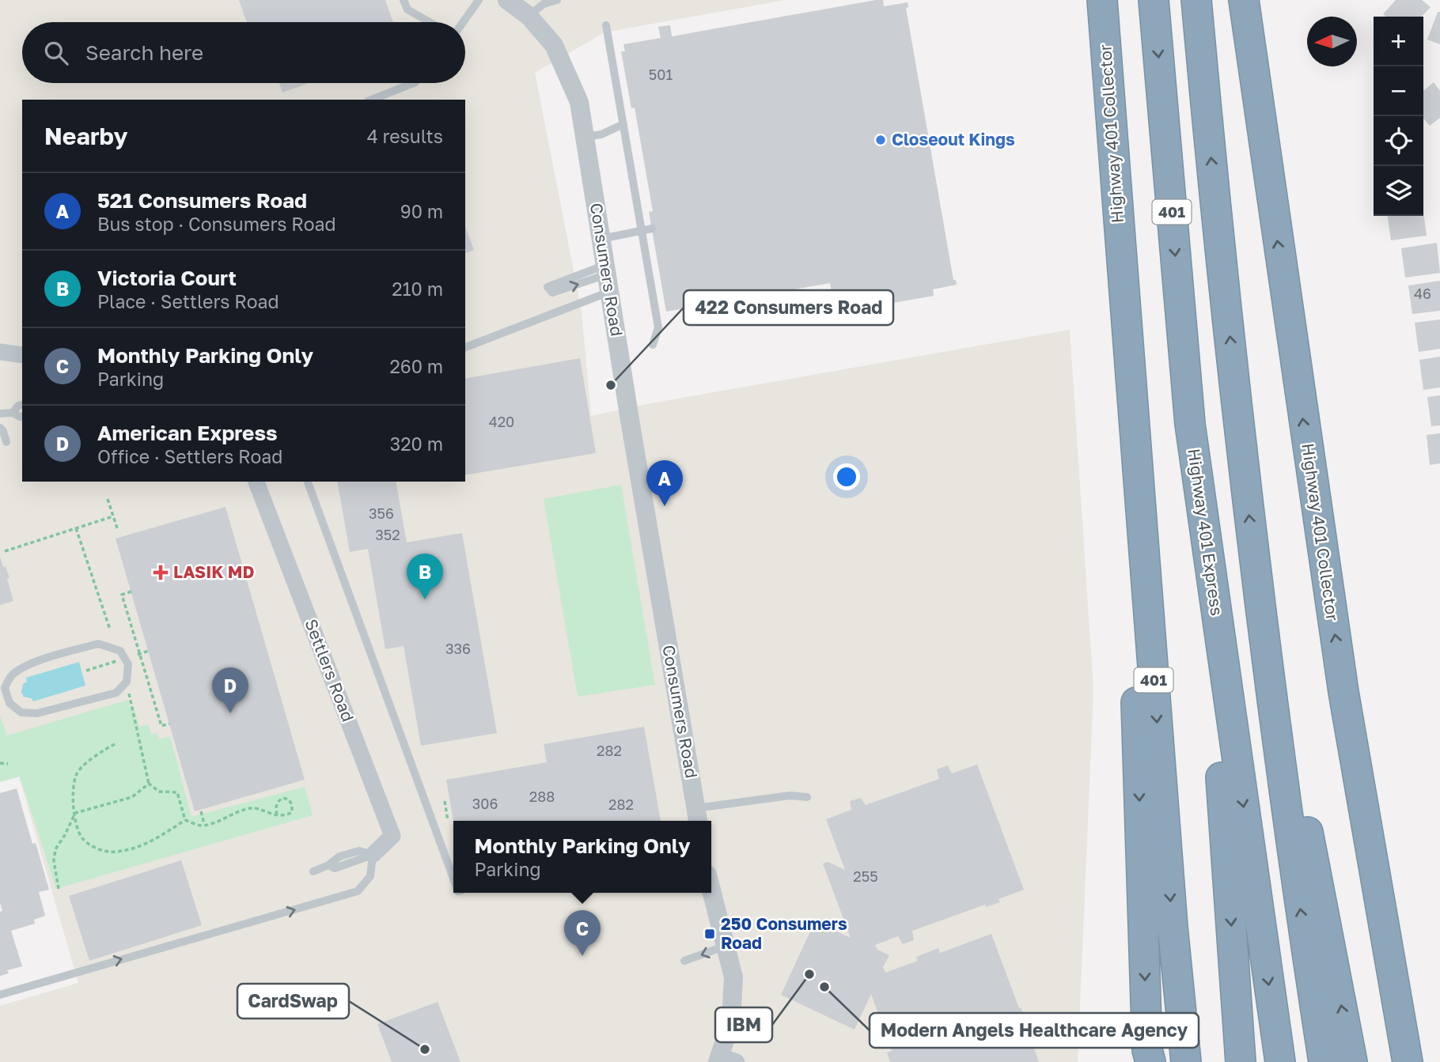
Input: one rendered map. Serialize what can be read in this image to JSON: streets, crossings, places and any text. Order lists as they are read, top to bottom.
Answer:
{
  "streets": {
    "highway": ["Highway 401 Collector", "401", "Highway 401 Express"],
    "street": ["Consumers Road", "Settlers Road"]
  },
  "places": {
    "other": [
      "Closeout Kings",
      "422 Consumers Road",
      "IBM",
      "Modern Angels Healthcare Agency",
      "CardSwap"
    ],
    "health": ["LASIK MD"],
    "transit": ["250 Consumers Road"]
  },
  "house_numbers": [
    "501",
    "46",
    "420",
    "356",
    "352",
    "336",
    "282",
    "288",
    "306",
    "282",
    "255"
  ],
  "north": "left",
  "page": {
    "map_buttons": ["+", "−"],
    "search": "Search here",
    "heading": ["Nearby", "4 results"],
    "list": [
      {
        "mark": "A",
        "name": "521 Consumers Road",
        "note": "Bus stop · Consumers Road",
        "value": "90 m"
      },
      {
        "mark": "B",
        "name": "Victoria Court",
        "note": "Place · Settlers Road",
        "value": "210 m"
      },
      {
        "mark": "C",
        "name": "Monthly Parking Only",
        "note": "Parking",
        "value": "260 m"
      },
      {
        "mark": "D",
        "name": "American Express",
        "note": "Office · Settlers Road",
        "value": "320 m"
      }
    ],
    "pins": [
      "A",
      "B",
      "D",
      "C"
    ],
    "popup": ["Monthly Parking Only", "Parking"]
  }
}
